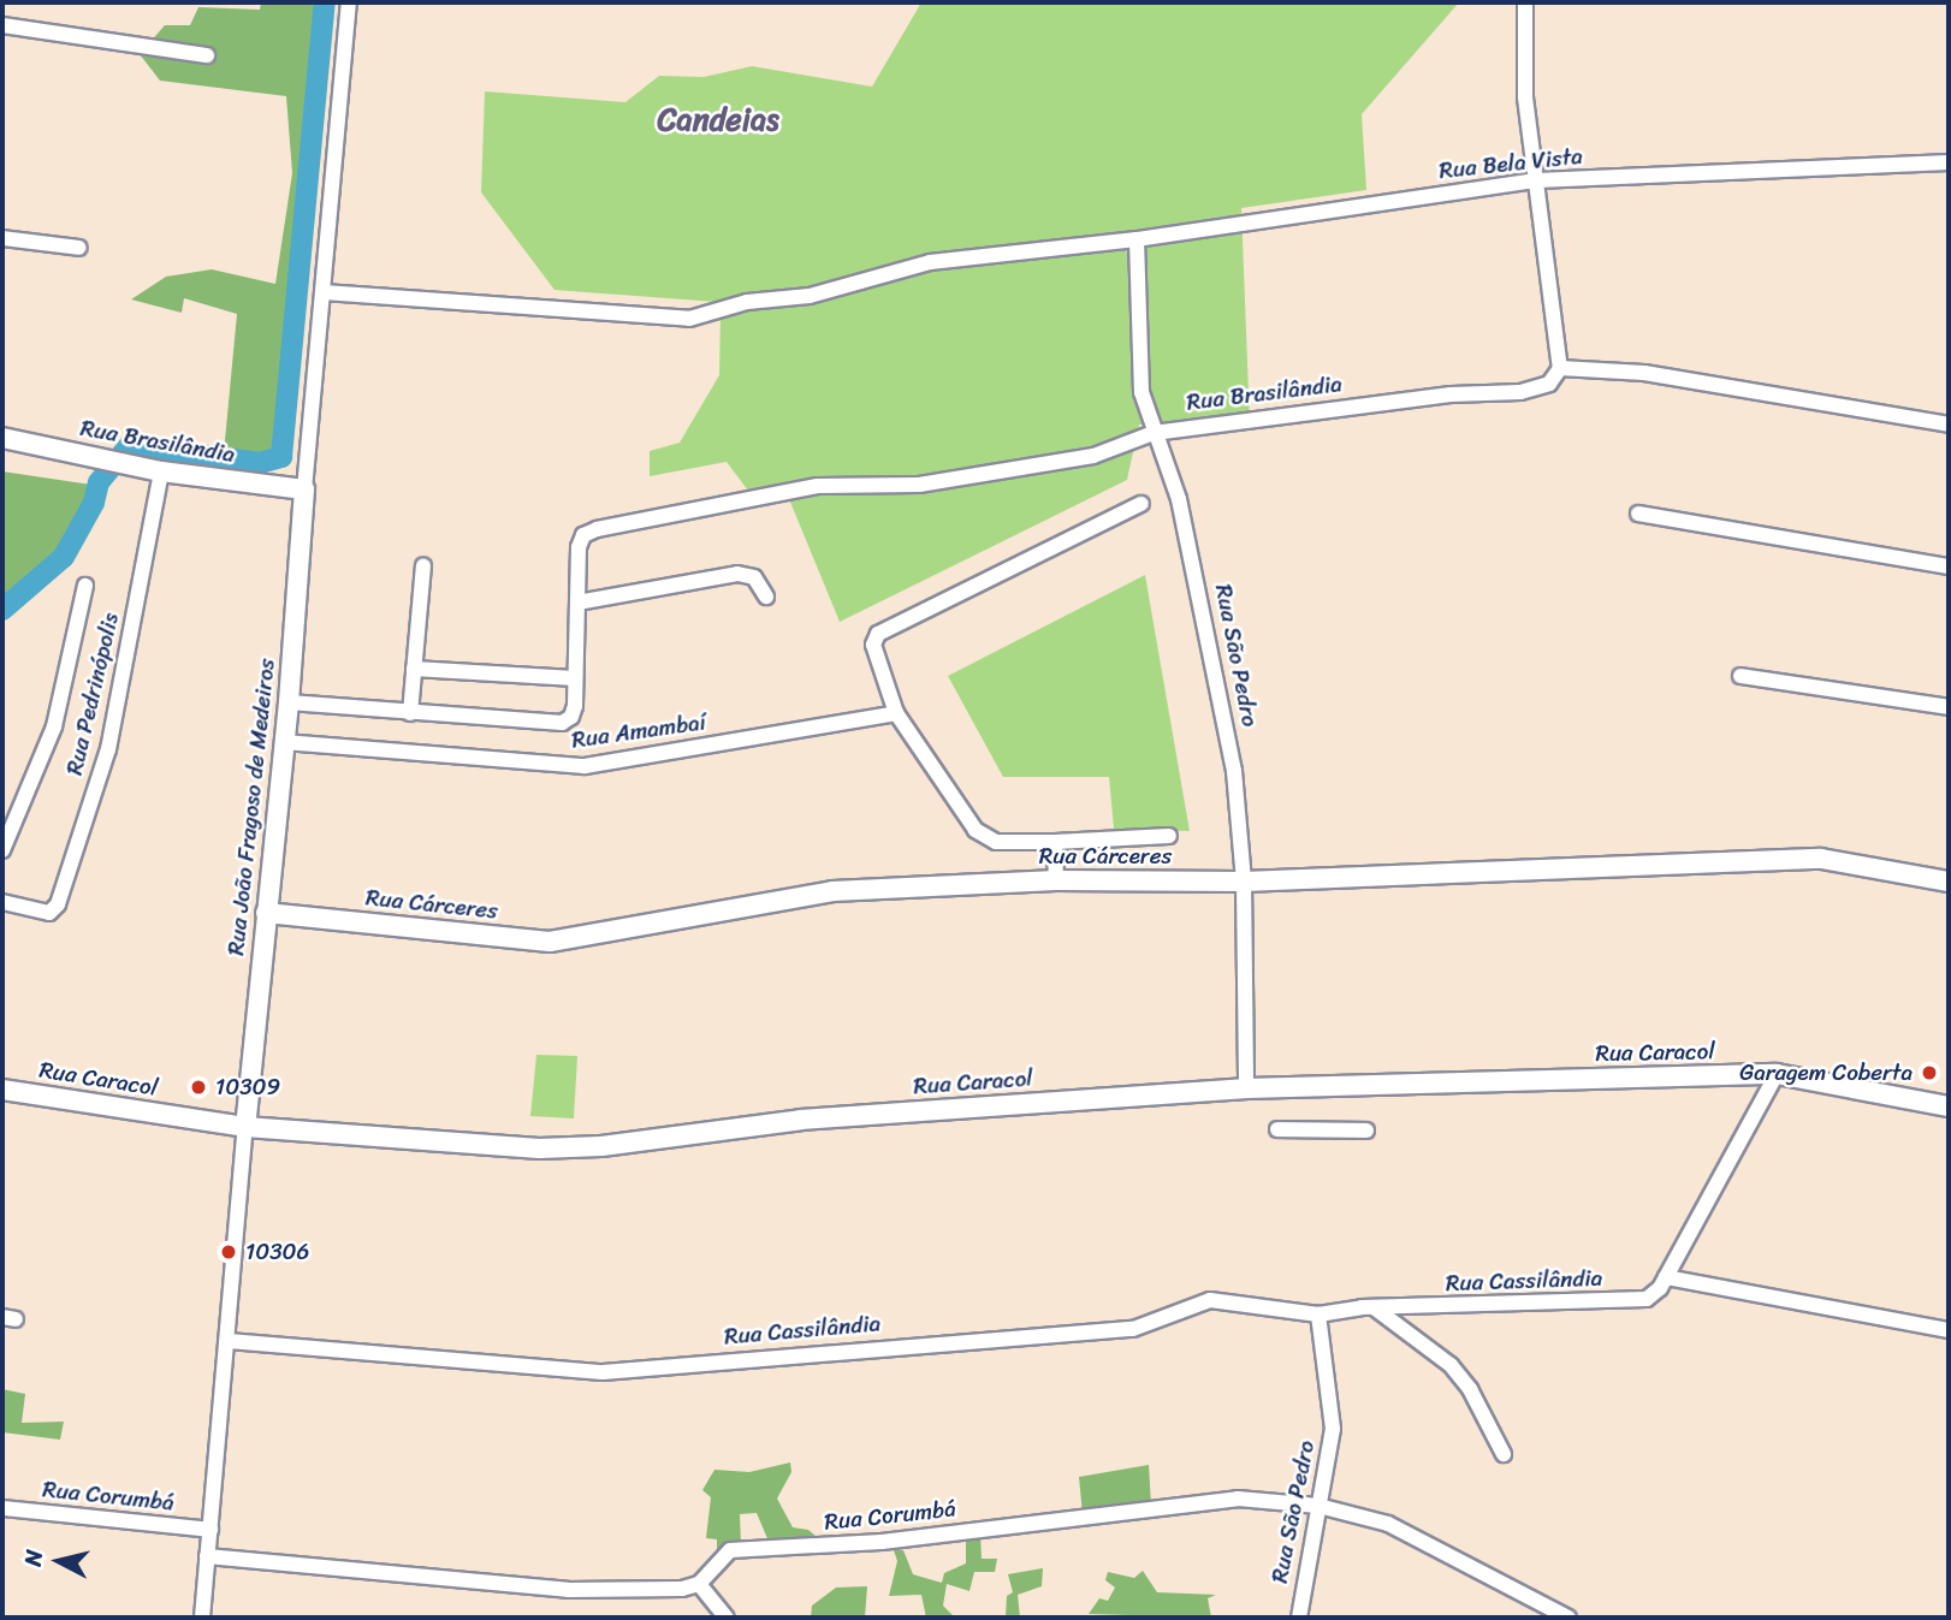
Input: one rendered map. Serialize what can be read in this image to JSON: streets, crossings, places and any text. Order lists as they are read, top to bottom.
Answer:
{
  "streets": {
    "street": [
      "Rua Bela Vista",
      "Rua Brasilândia",
      "Rua São Pedro",
      "Rua Pedrinópolis",
      "Rua Amambaí",
      "Rua João Fragoso de Medeiros",
      "Rua Cárceres",
      "Rua Caracol",
      "Rua Cassilândia",
      "Rua Corumbá"
    ]
  },
  "crossings": [
    ["Rua Bela Vista", "Rua São Pedro"],
    ["Rua Bela Vista", "Rua João Fragoso de Medeiros"],
    ["Rua Brasilândia", "Rua São Pedro"],
    ["Rua Brasilândia", "Rua Pedrinópolis"],
    ["Rua Brasilândia", "Rua João Fragoso de Medeiros"],
    ["Rua São Pedro", "Rua Cárceres"],
    ["Rua São Pedro", "Rua Caracol"],
    ["Rua São Pedro", "Rua Cassilândia"],
    ["Rua São Pedro", "Rua Corumbá"],
    ["Rua Amambaí", "Rua João Fragoso de Medeiros"],
    ["Rua João Fragoso de Medeiros", "Rua Cárceres"],
    ["Rua João Fragoso de Medeiros", "Rua Caracol"],
    ["Rua João Fragoso de Medeiros", "Rua Cassilândia"],
    ["Rua João Fragoso de Medeiros", "Rua Corumbá"],
    ["Rua Caracol", "Rua Cassilândia"]
  ],
  "districts": ["Candeias"],
  "places": ["Garagem Coberta", "10309", "10306"],
  "north": "left"
}
